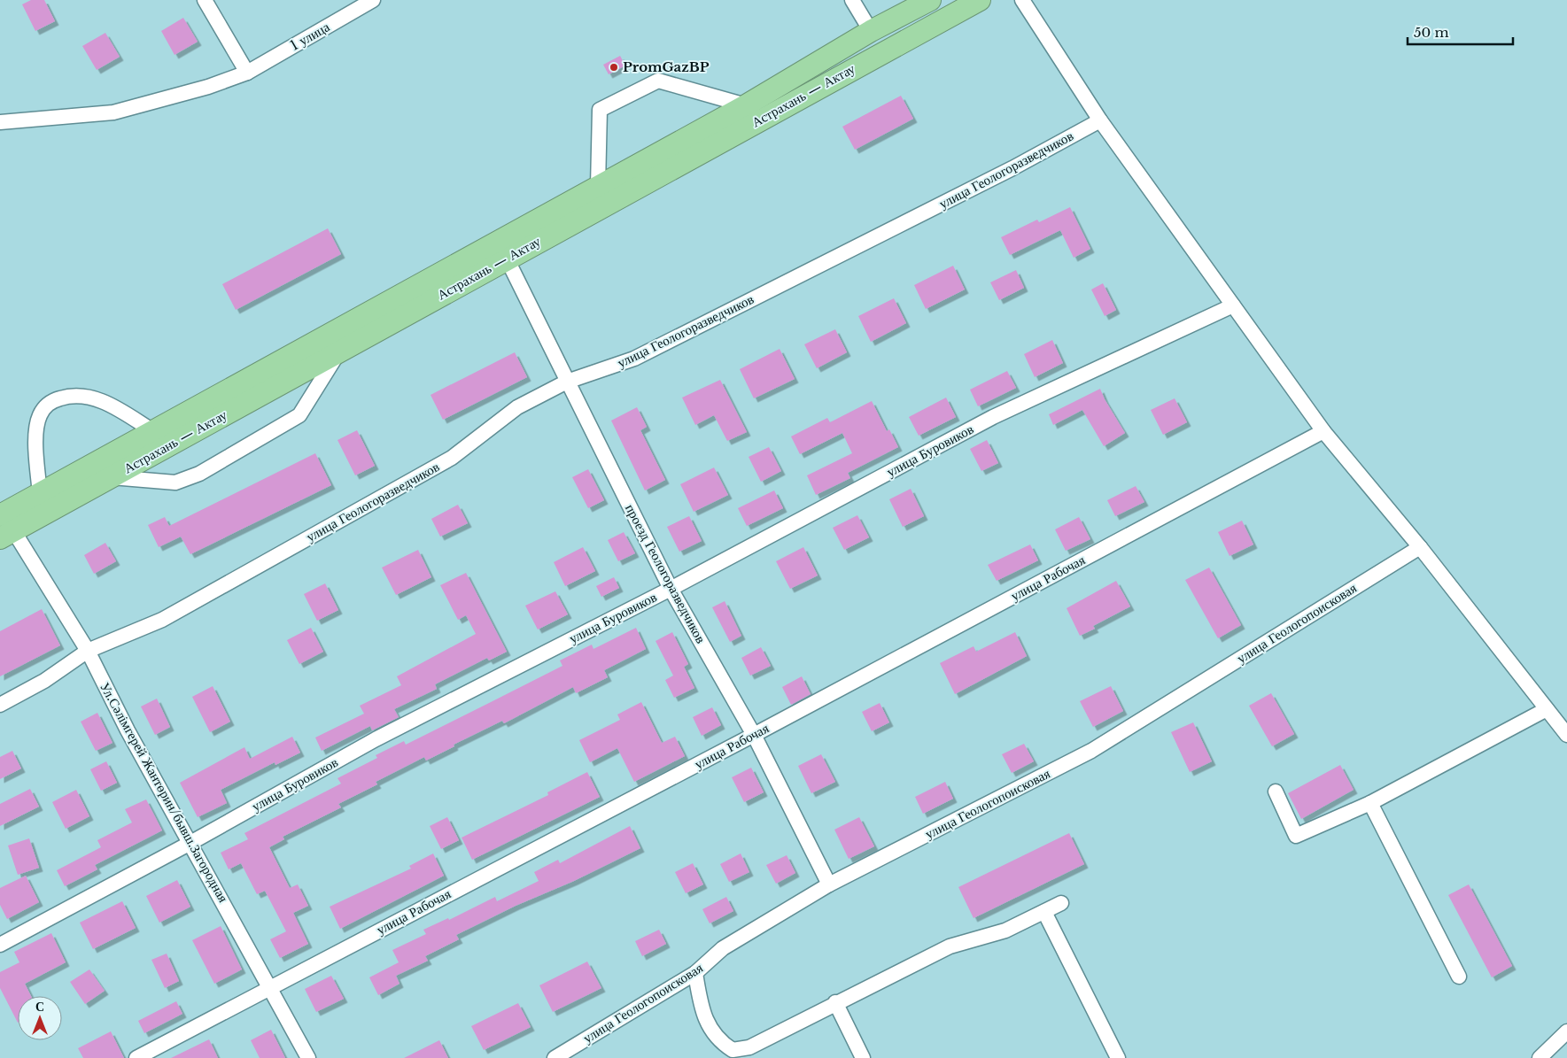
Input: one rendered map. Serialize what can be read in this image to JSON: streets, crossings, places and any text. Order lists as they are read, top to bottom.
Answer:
{
  "streets": {
    "highway": ["Астрахань — Актау"],
    "street": [
      "1 улица",
      "улица Геологоразведчиков",
      "улица Буровиков",
      "проезд Геологоразведчиков",
      "улица Рабочая",
      "улица Геологопоисковая",
      "Ул.Сәлімгерей Жантөрин/бывш.Загородная"
    ]
  },
  "crossings": [
    ["Астрахань — Актау", "проезд Геологоразведчиков"],
    ["Астрахань — Актау", "Ул.Сәлімгерей Жантөрин/бывш.Загородная"],
    ["улица Геологоразведчиков", "проезд Геологоразведчиков"],
    ["улица Геологоразведчиков", "Ул.Сәлімгерей Жантөрин/бывш.Загородная"],
    ["улица Буровиков", "проезд Геологоразведчиков"],
    ["улица Буровиков", "Ул.Сәлімгерей Жантөрин/бывш.Загородная"],
    ["проезд Геологоразведчиков", "улица Рабочая"],
    ["проезд Геологоразведчиков", "улица Геологопоисковая"],
    ["улица Рабочая", "Ул.Сәлімгерей Жантөрин/бывш.Загородная"]
  ],
  "places": ["PromGazBP"],
  "scale_bar": "50 m",
  "north": "top"
}
